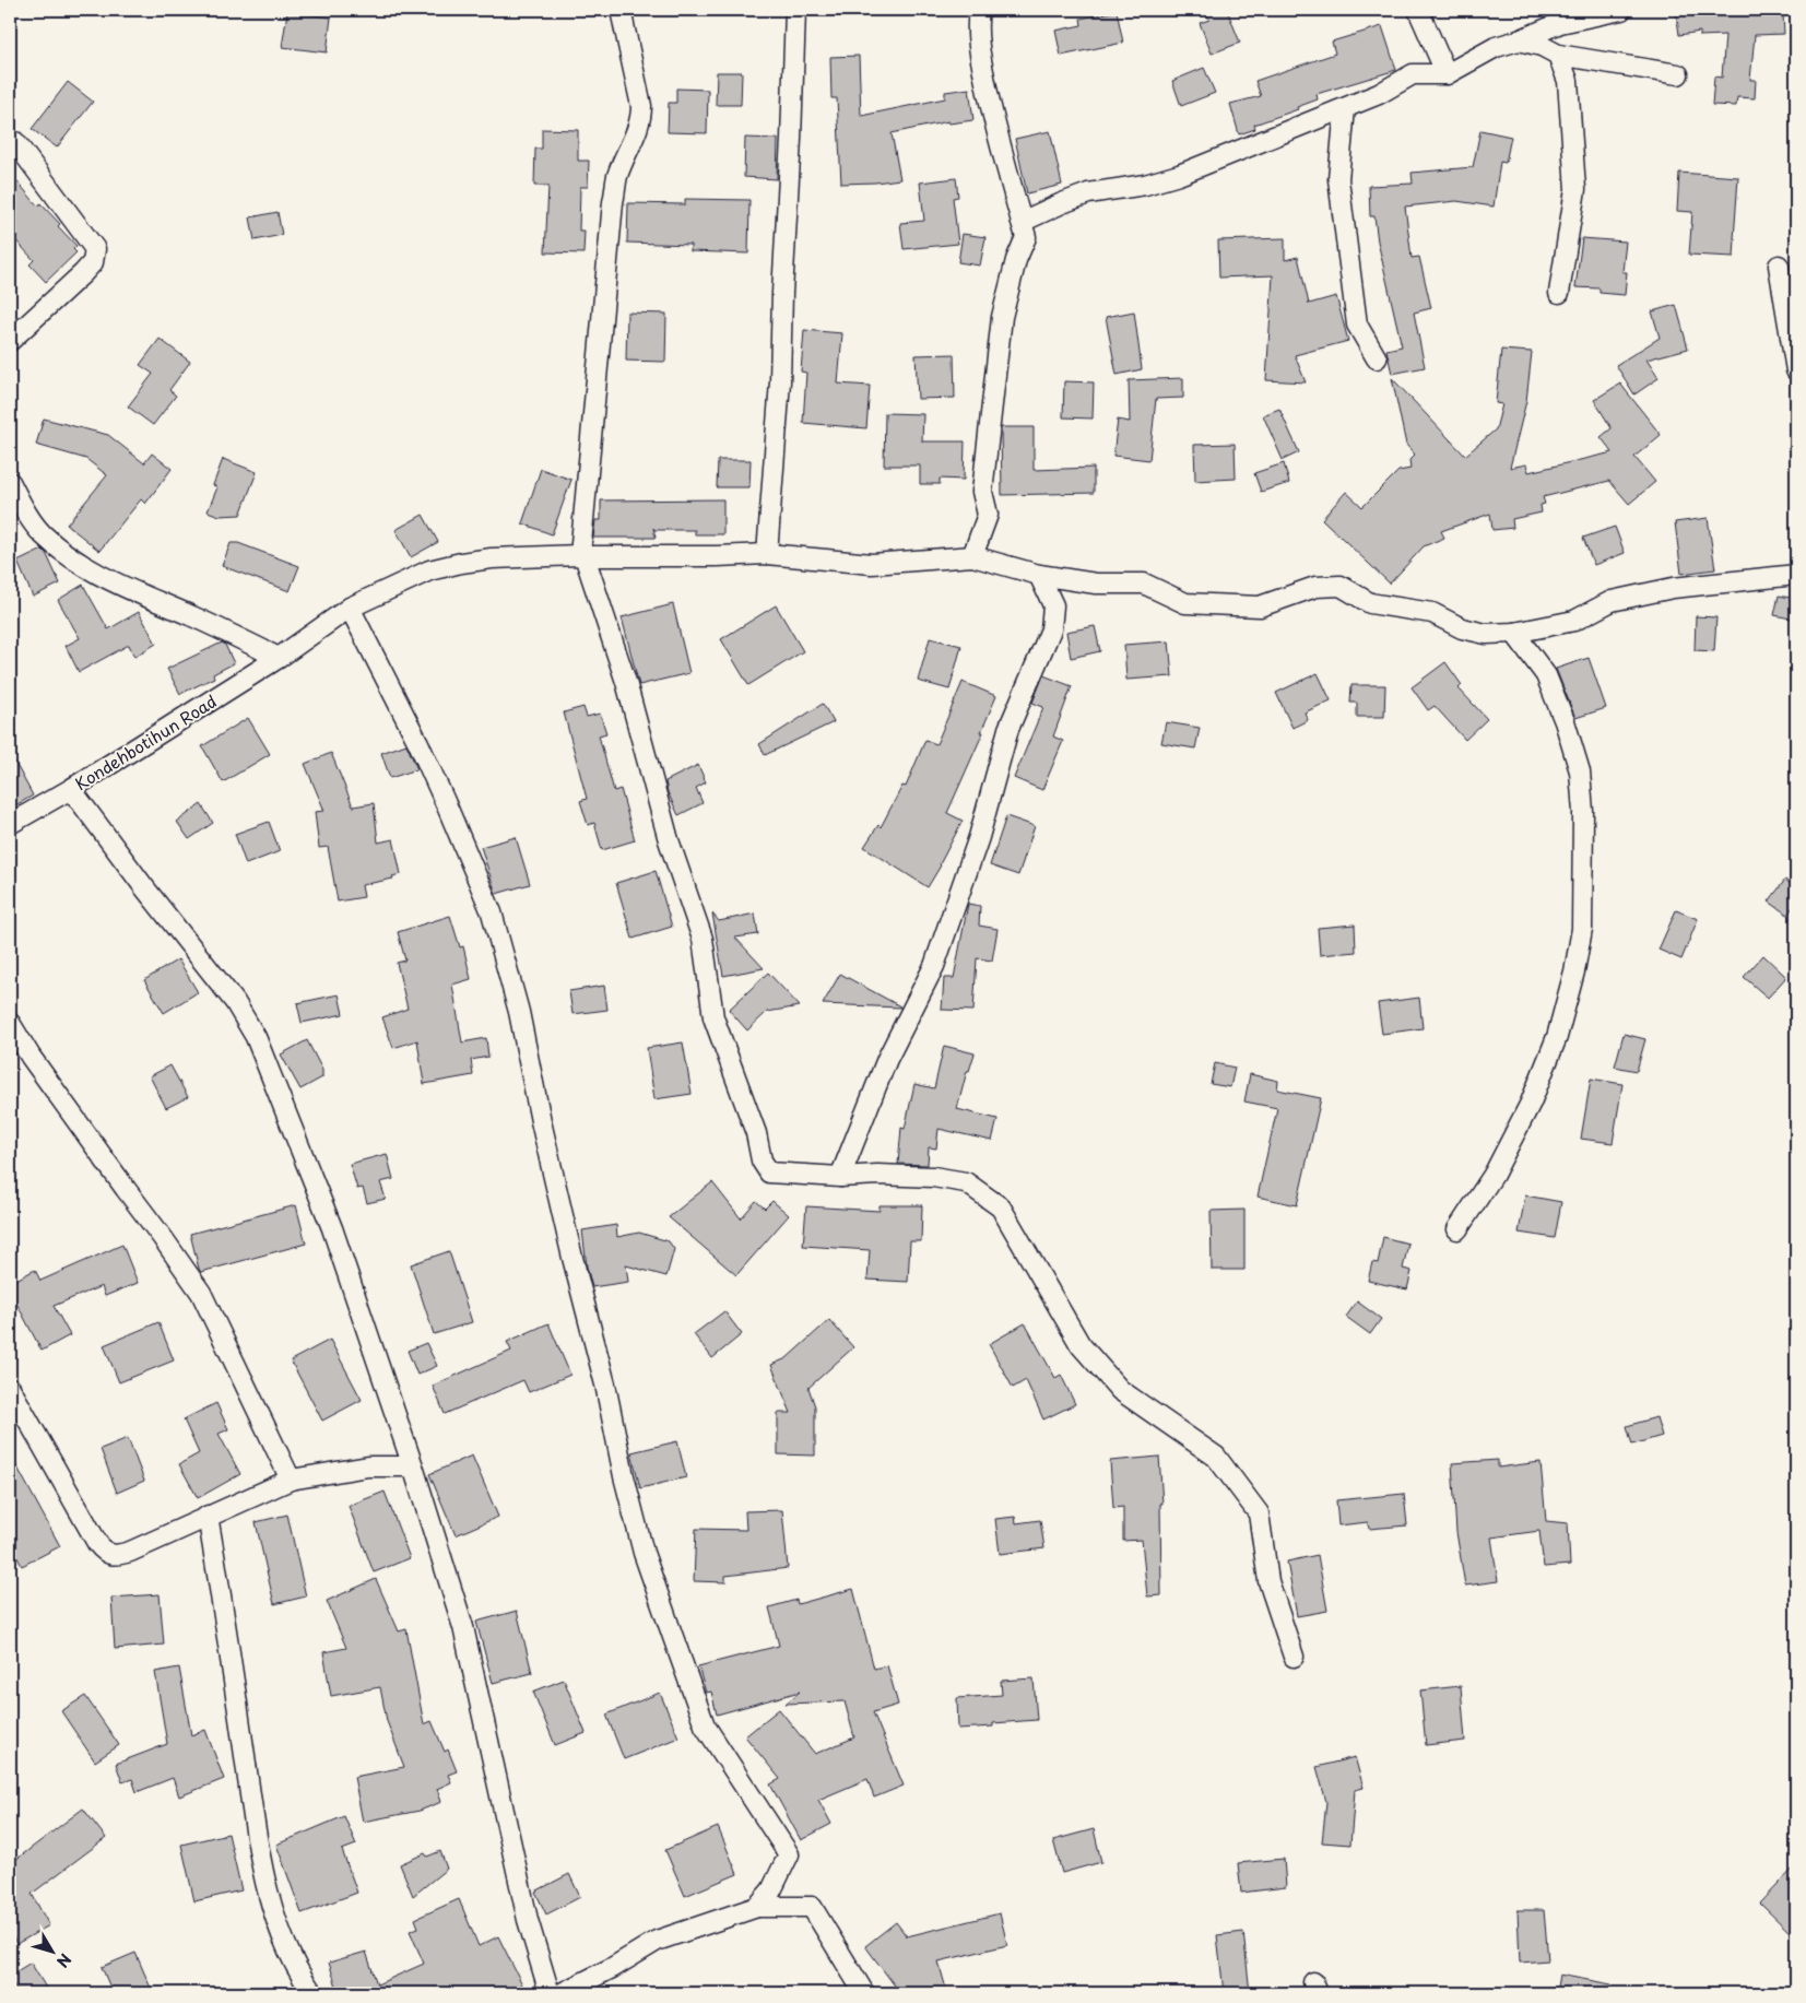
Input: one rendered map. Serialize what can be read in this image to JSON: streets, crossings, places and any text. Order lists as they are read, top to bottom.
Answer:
{
  "streets": {
    "street": ["Kondehbotihun Road"]
  },
  "north": "bottom right"
}
